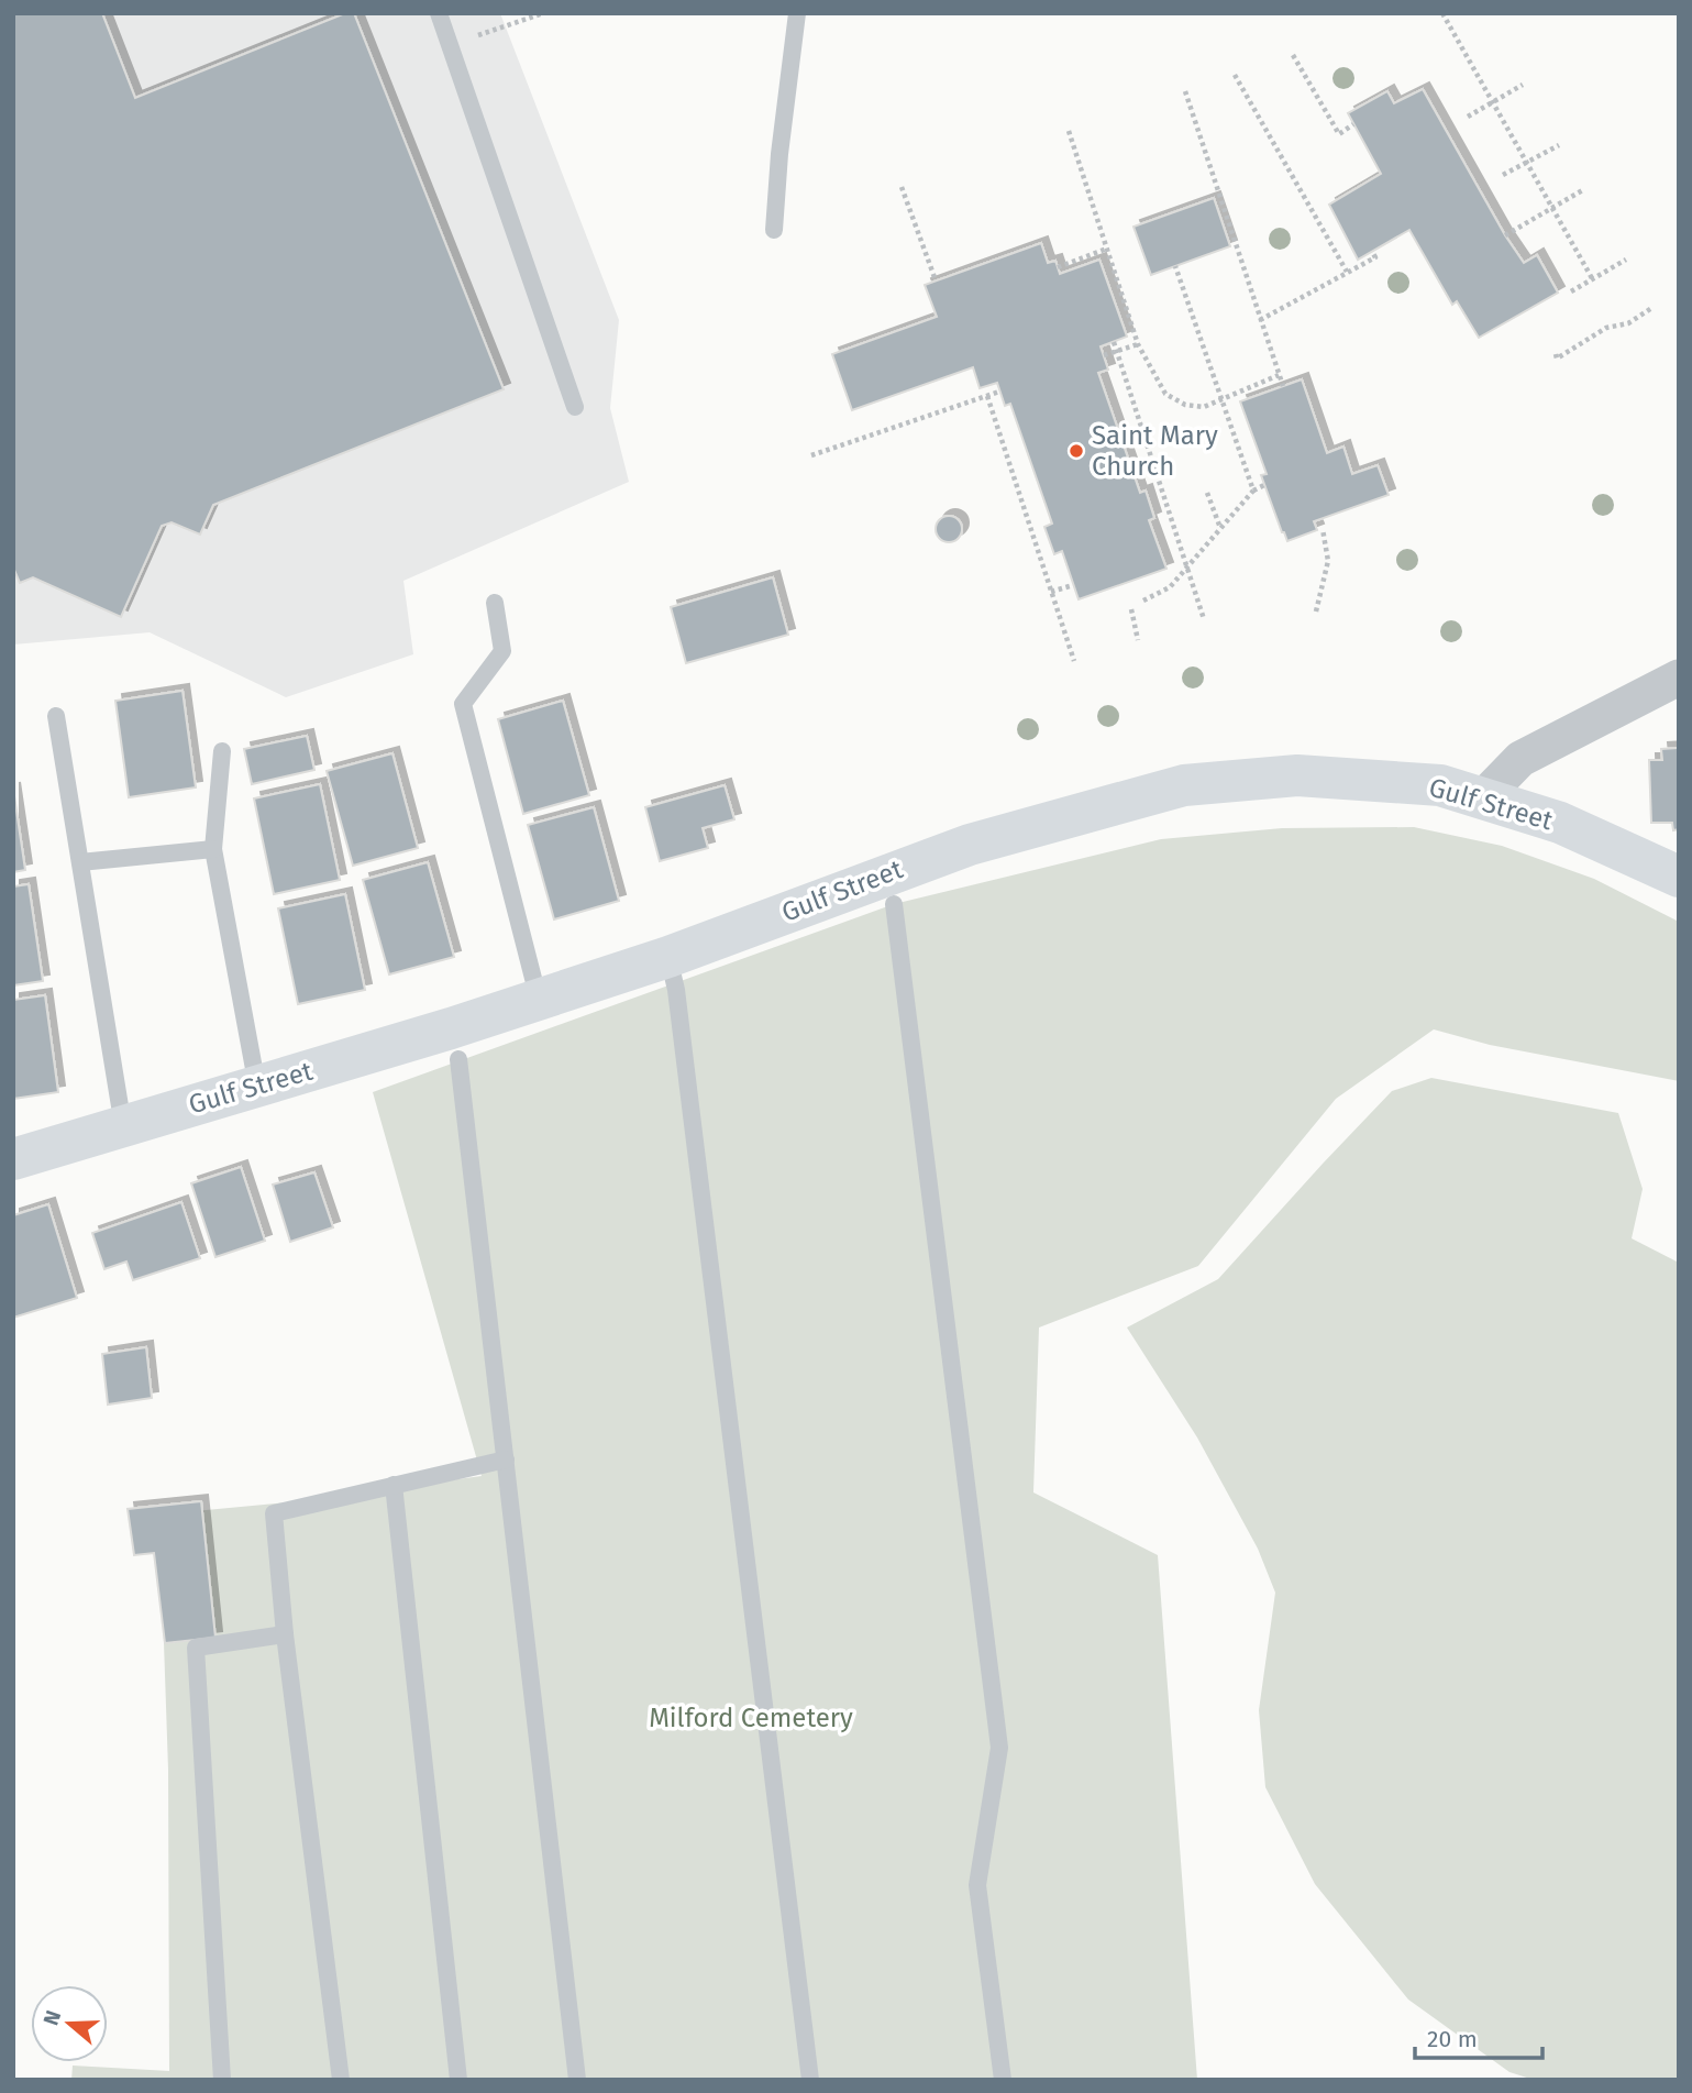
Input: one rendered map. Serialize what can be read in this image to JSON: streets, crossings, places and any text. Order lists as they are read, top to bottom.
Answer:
{
  "streets": {
    "street": ["Gulf Street"]
  },
  "parks": ["Milford Cemetery"],
  "places": ["Saint Mary Church"],
  "scale_bar": "20 m",
  "north": "left"
}
